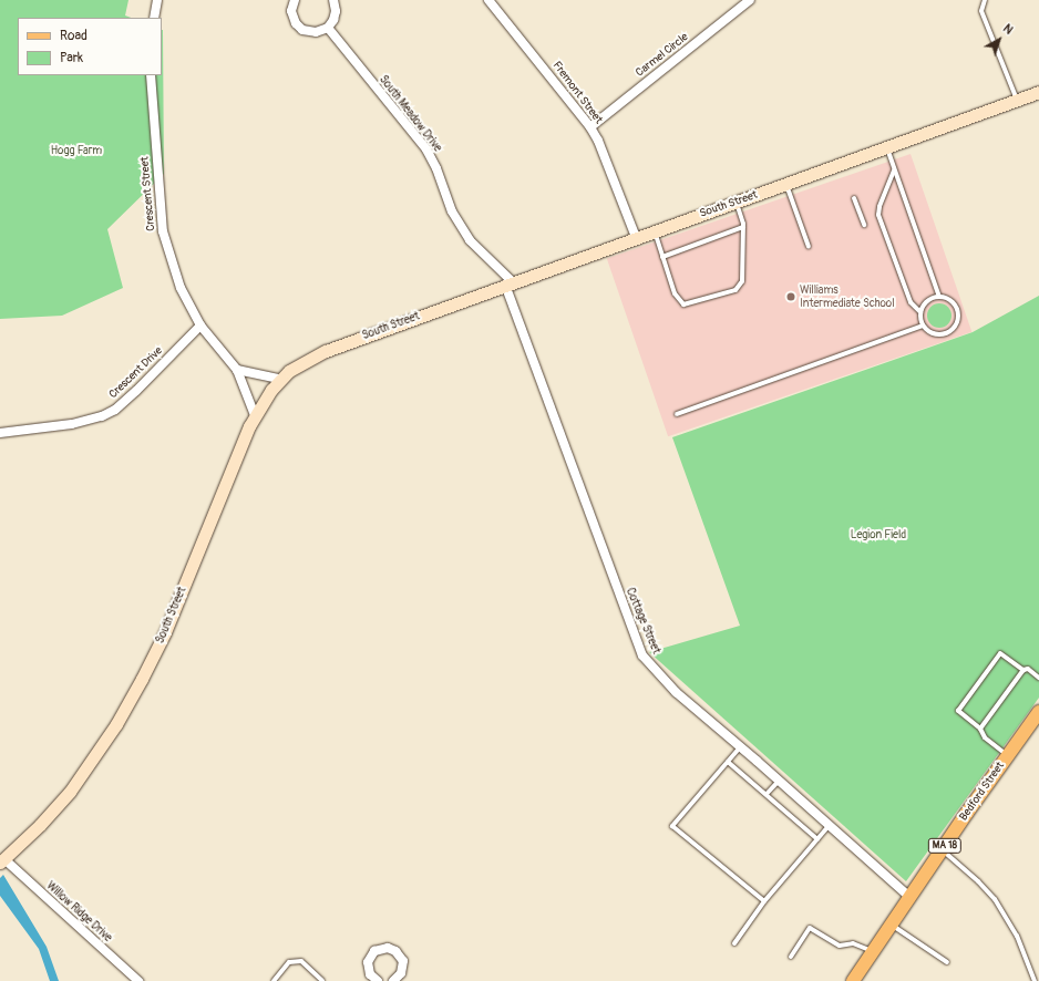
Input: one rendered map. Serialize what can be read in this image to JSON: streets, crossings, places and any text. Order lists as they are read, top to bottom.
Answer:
{
  "streets": {
    "main road": ["Bedford Street", "MA 18"],
    "street": [
      "Carmel Circle",
      "Fremont Street",
      "South Meadow Drive",
      "Crescent Street",
      "South Street",
      "Crescent Drive",
      "Cottage Street",
      "Willow Ridge Drive"
    ]
  },
  "crossings": [
    ["Carmel Circle", "Fremont Street"],
    ["Fremont Street", "South Street"],
    ["South Meadow Drive", "South Street"],
    ["South Meadow Drive", "Cottage Street"],
    ["Crescent Street", "South Street"],
    ["Crescent Street", "Crescent Drive"],
    ["South Street", "Cottage Street"],
    ["South Street", "Willow Ridge Drive"],
    ["Cottage Street", "Bedford Street"]
  ],
  "parks": ["Hogg Farm", "Legion Field"],
  "places": ["Williams Intermediate School"],
  "legend": ["Road", "Park"],
  "north": "top right"
}
